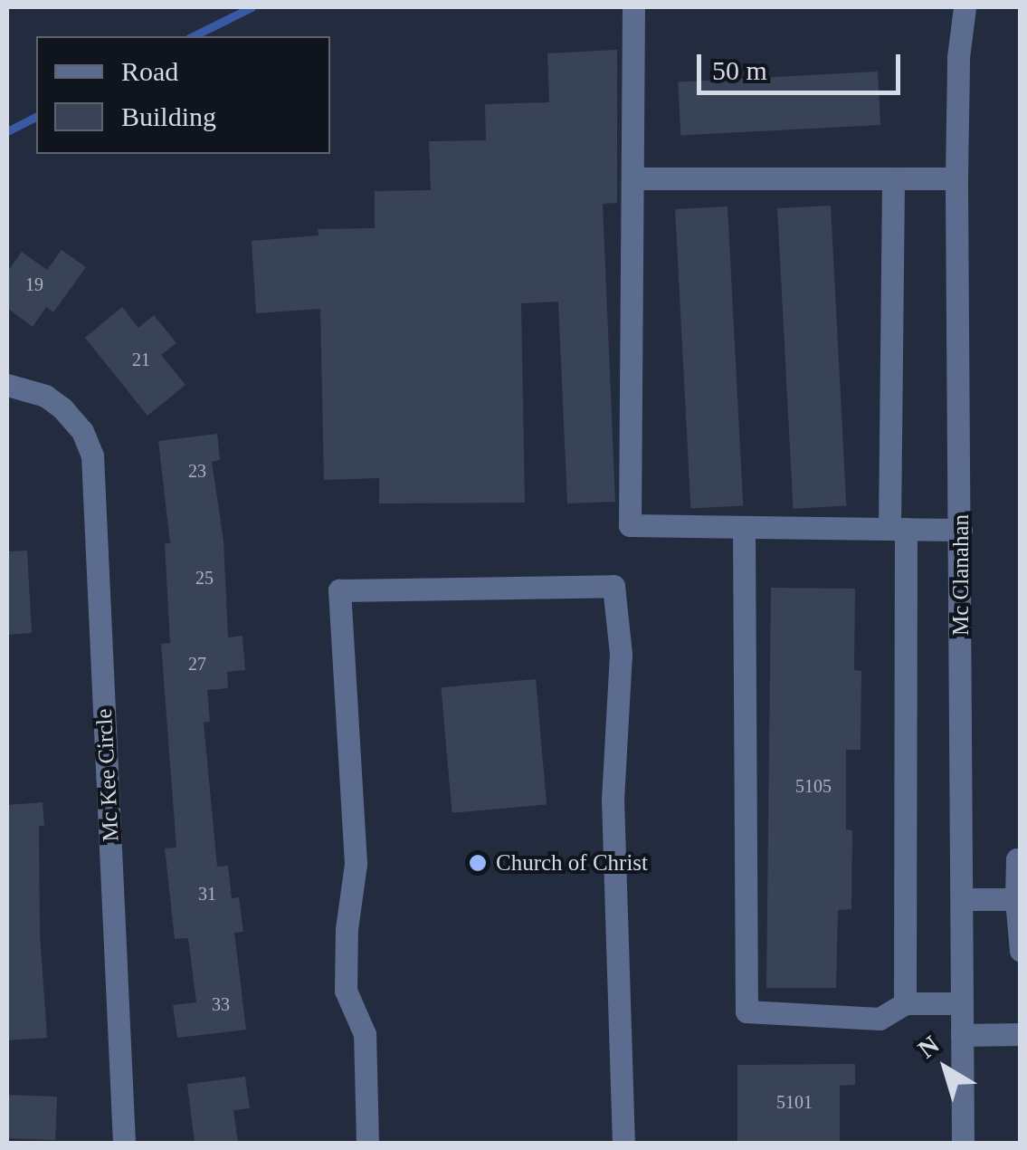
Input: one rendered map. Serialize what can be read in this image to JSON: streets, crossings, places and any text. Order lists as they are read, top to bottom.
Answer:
{
  "streets": {
    "street": ["Mc Clanahan", "Mc Kee Circle"]
  },
  "places": ["Church of Christ"],
  "house_numbers": [
    "19",
    "21",
    "23",
    "25",
    "27",
    "5105",
    "31",
    "33",
    "5101"
  ],
  "legend": ["Road", "Building"],
  "scale_bar": "50 m",
  "north": "top left"
}
